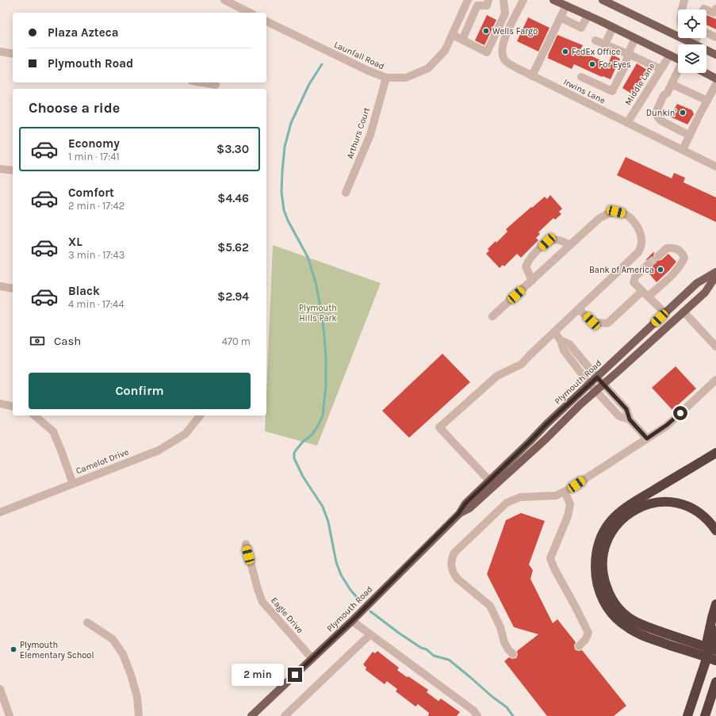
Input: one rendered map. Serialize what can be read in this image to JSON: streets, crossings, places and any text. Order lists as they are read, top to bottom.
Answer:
{
  "streets": {
    "main road": ["Plymouth Road"],
    "street": [
      "Launfall Road",
      "Middle Lane",
      "Irwins Lane",
      "Arthurs Court",
      "Camelot Drive",
      "Eagle Drive"
    ]
  },
  "crossings": [
    ["Launfall Road", "Arthurs Court"],
    ["Middle Lane", "Irwins Lane"],
    ["Plymouth Road", "Eagle Drive"]
  ],
  "parks": ["Plymouth Hills Park"],
  "places": [
    "Wells Fargo",
    "FedEx Office",
    "For Eyes",
    "Dunkin'",
    "Bank of America",
    "Plymouth Elementary School"
  ],
  "page": {
    "banner": ["Plaza Azteca", "Plymouth Road"],
    "heading": "Choose a ride",
    "list": [
      {
        "name": "Economy",
        "note": "1 min · 17:41",
        "value": "$3.30"
      },
      {
        "name": "Comfort",
        "note": "2 min · 17:42",
        "value": "$4.46"
      },
      {
        "name": "XL",
        "note": "3 min · 17:43",
        "value": "$5.62"
      },
      {
        "name": "Black",
        "note": "4 min · 17:44",
        "value": "$2.94"
      }
    ],
    "pay": ["Cash", "470 m"],
    "buttons": "Confirm",
    "bubble": "2 min"
  }
}
